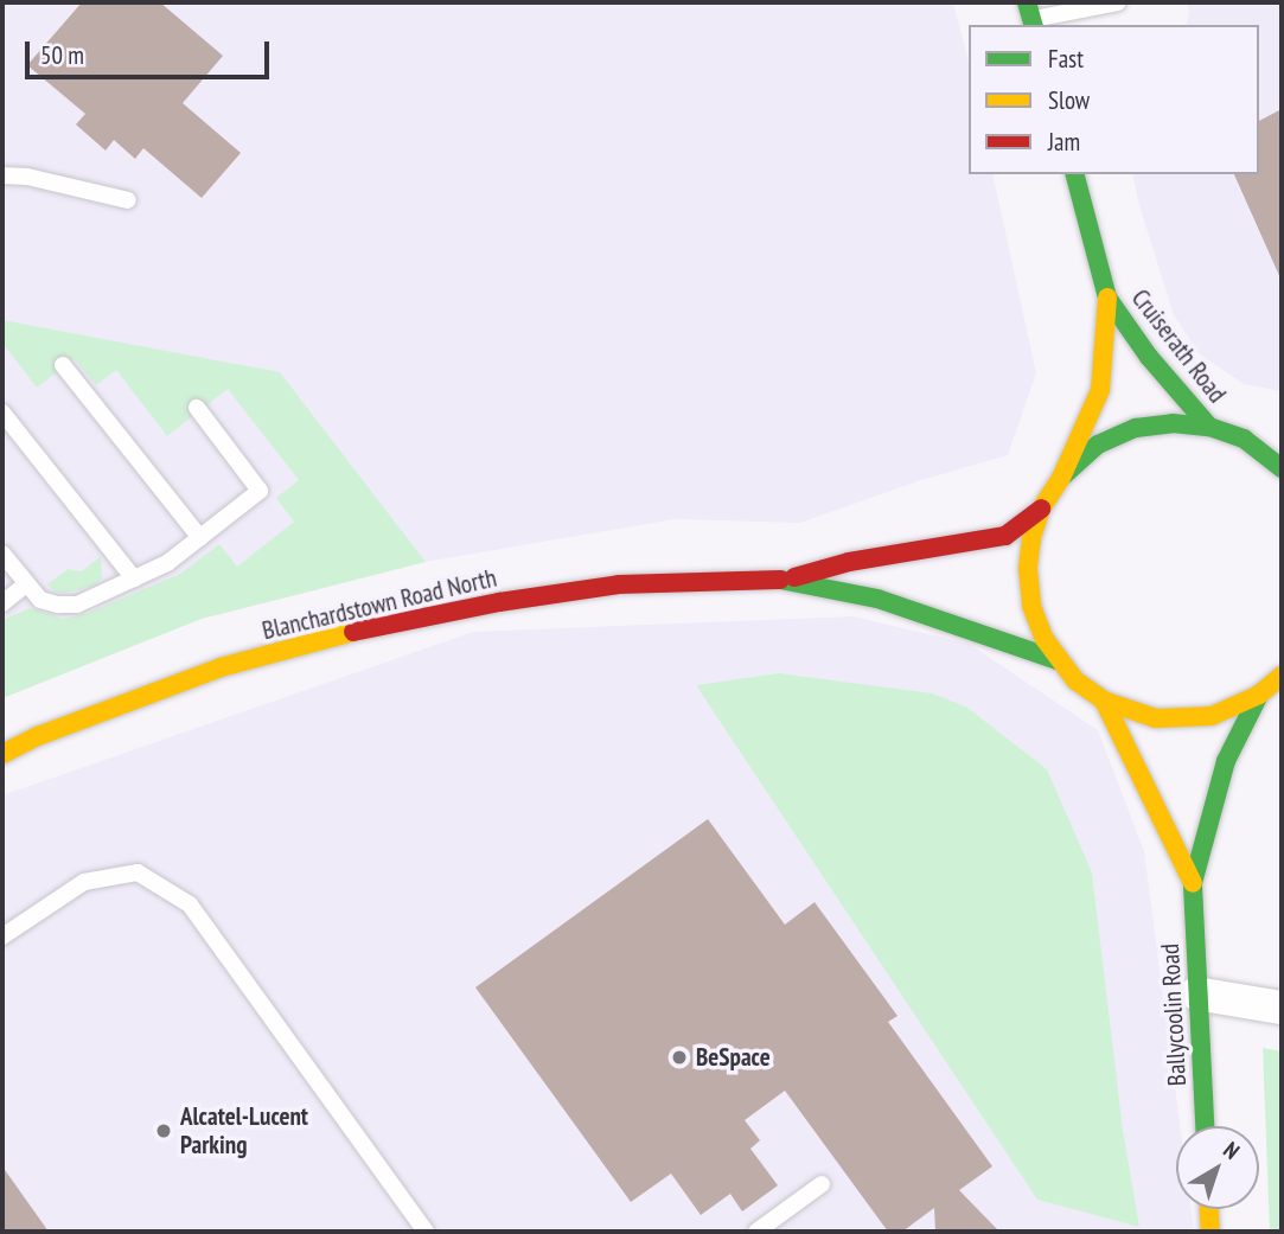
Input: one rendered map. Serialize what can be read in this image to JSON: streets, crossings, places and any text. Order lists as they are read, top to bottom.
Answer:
{
  "streets": {
    "main road": ["Cruiserath Road", "Blanchardstown Road North", "Ballycoolin Road"]
  },
  "places": ["BeSpace", "Alcatel-Lucent Parking"],
  "legend": ["Fast", "Slow", "Jam"],
  "scale_bar": "50 m",
  "north": "top right"
}
